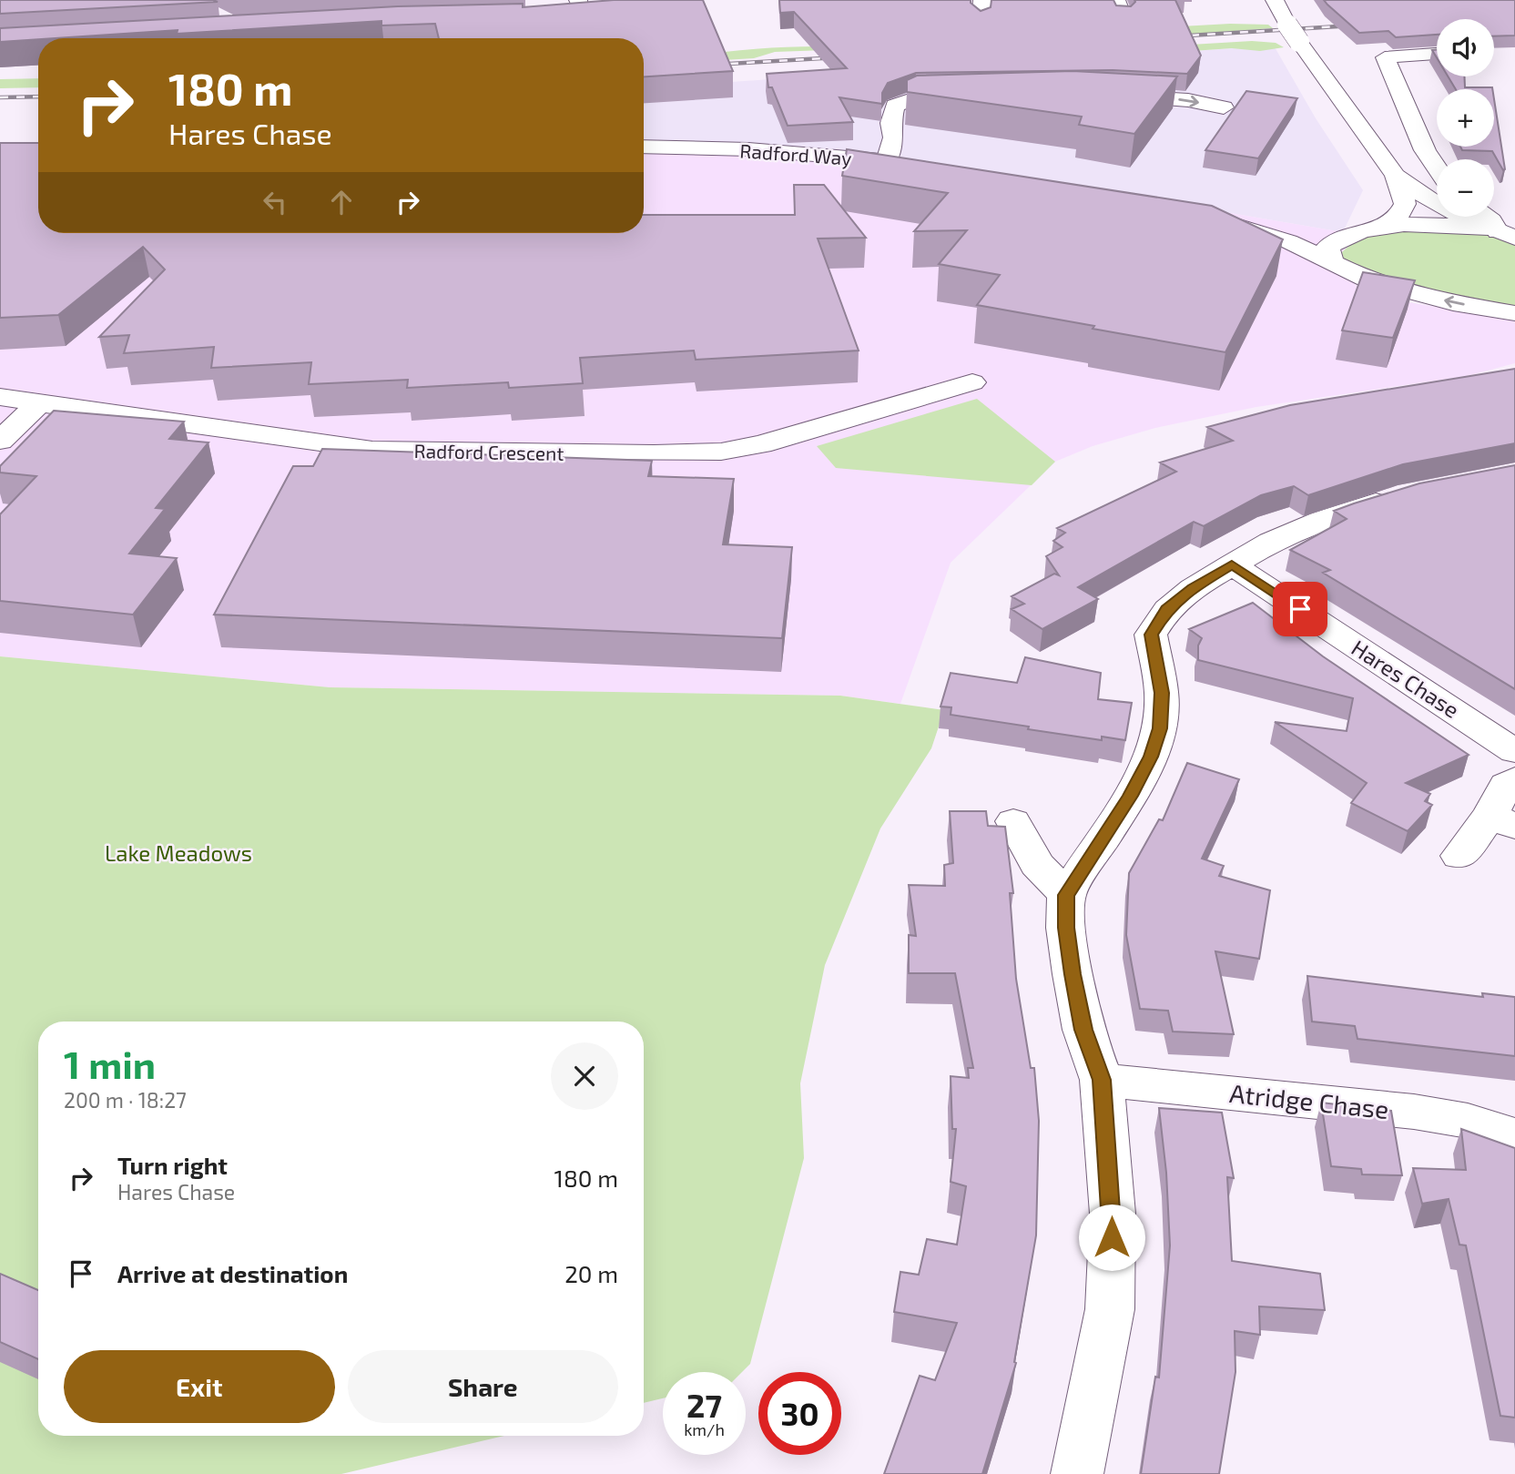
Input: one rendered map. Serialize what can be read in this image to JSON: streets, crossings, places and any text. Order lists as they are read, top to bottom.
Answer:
{
  "streets": {
    "street": [
      "Radford Way",
      "Radford Crescent",
      "Hares Chase",
      "Atridge Chase"
    ]
  },
  "parks": ["Lake Meadows"],
  "page": {
    "map_buttons": ["+", "−"],
    "turn": ["180 m", "Hares Chase"],
    "heading": ["1 min", "200 m · 18:27"],
    "list": [
      {
        "name": "Turn right",
        "note": "Hares Chase",
        "value": "180 m"
      },
      {
        "name": "Arrive at destination",
        "value": "20 m"
      }
    ],
    "buttons": ["Exit", "Share"],
    "speed": "27 km/h",
    "limit": "30"
  }
}
